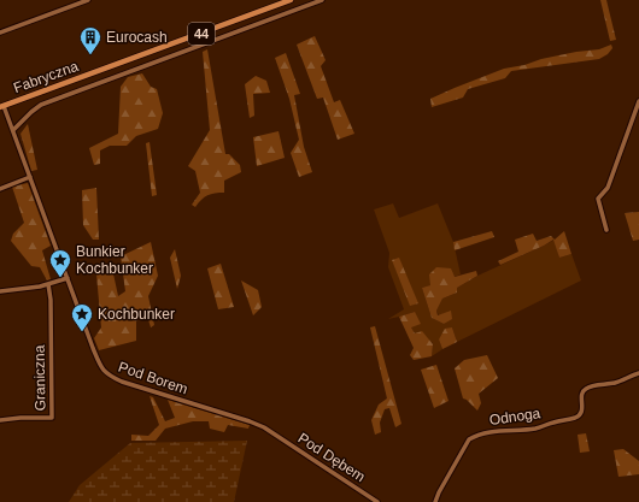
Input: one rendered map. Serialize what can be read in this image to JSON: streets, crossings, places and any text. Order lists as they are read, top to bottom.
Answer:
{
  "streets": {
    "main road": ["44", "Fabryczna"],
    "street": [
      "Graniczna",
      "Pod Borem",
      "Odnoga",
      "Pod Dębem"
    ]
  },
  "crossings": [
    ["Fabryczna", "Pod Borem"],
    ["Pod Borem", "Pod Dębem"]
  ],
  "places": {
    "building": ["Eurocash"],
    "place": ["Bunkier Kochbunker", "Kochbunker"]
  }
}
